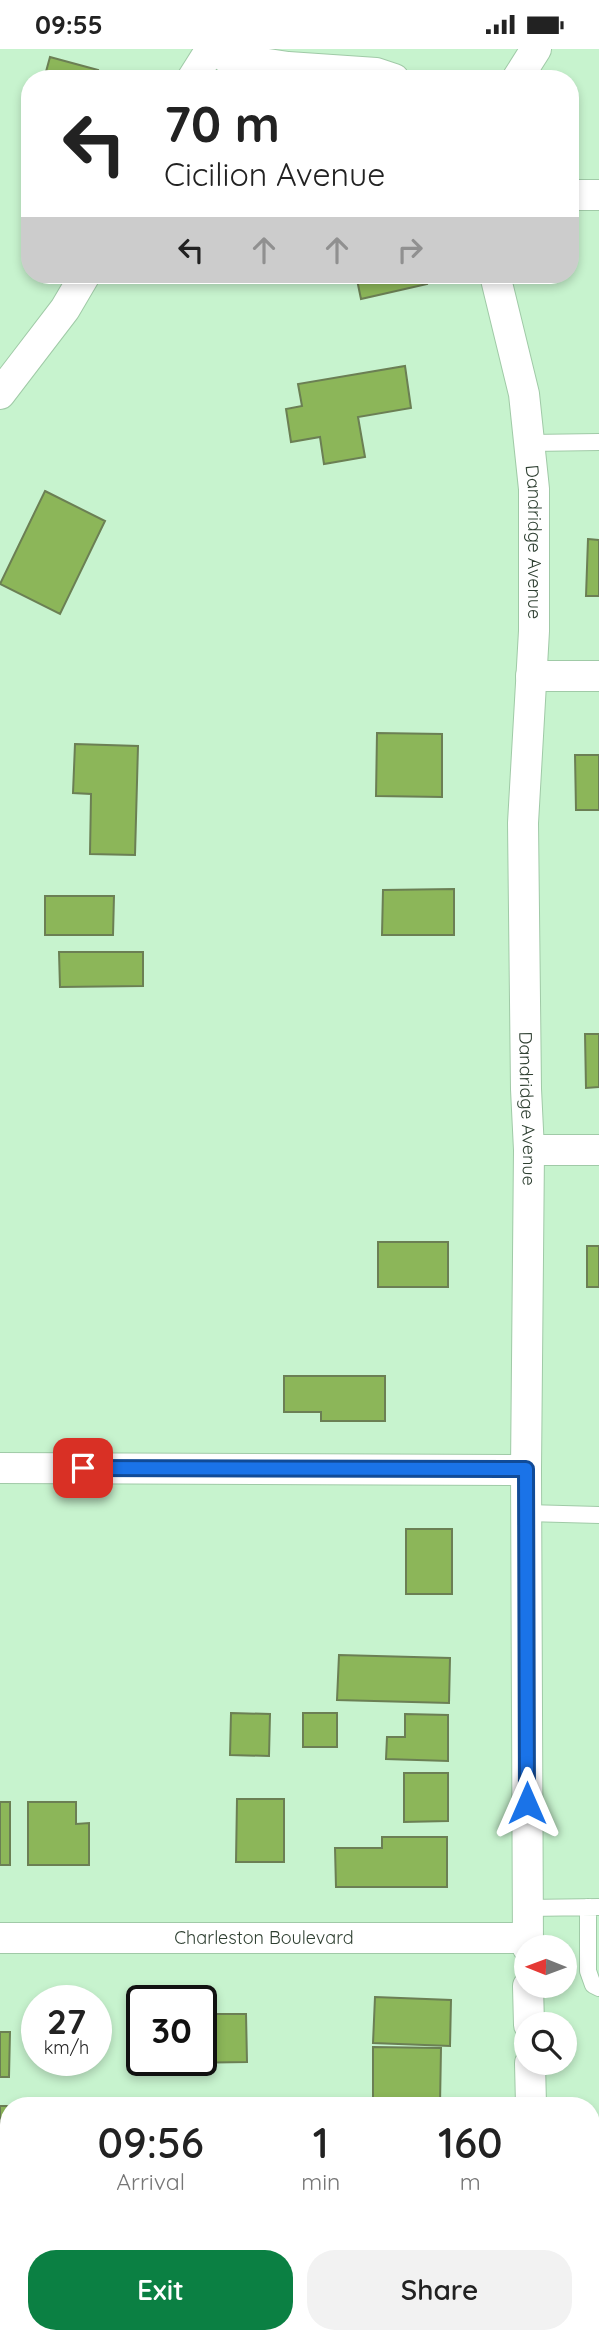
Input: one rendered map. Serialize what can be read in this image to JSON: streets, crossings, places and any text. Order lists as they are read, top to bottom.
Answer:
{
  "streets": {
    "street": ["Dandridge Avenue", "Charleston Boulevard"]
  },
  "north": "left",
  "page": {
    "status": "09:55",
    "turn": ["70 m", "Cicilion Avenue"],
    "speed": "27 km/h",
    "limit": "30",
    "eta": [
      "09:56",
      "Arrival",
      "1",
      "min",
      "160",
      "m"
    ],
    "buttons": ["Exit", "Share"]
  }
}
